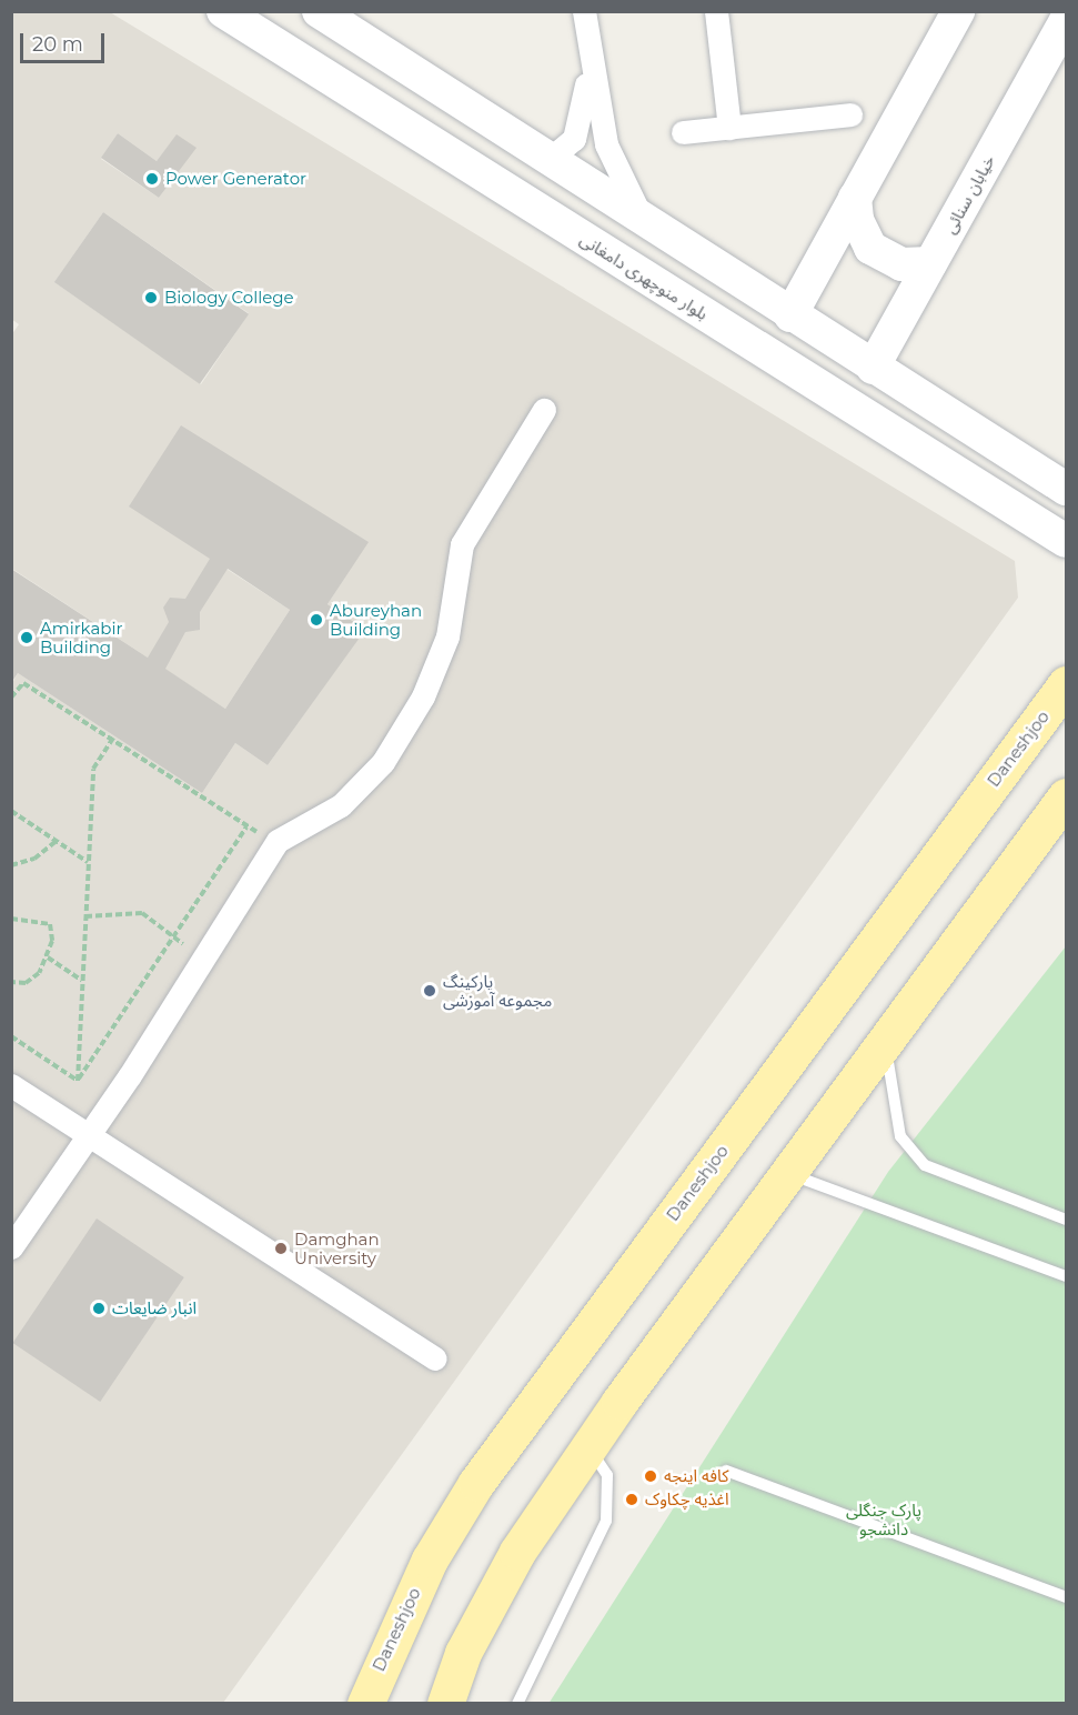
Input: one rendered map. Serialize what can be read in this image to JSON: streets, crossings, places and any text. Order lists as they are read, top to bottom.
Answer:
{
  "streets": {
    "main road": ["Daneshjoo"],
    "street": ["خیابان سنائی", "بلوار منوچهری دامغانی"]
  },
  "parks": ["پارک جنگلی دانشجو"],
  "places": [
    "Power Generator",
    "Biology College",
    "Abureyhan Building",
    "Amirkabir Building",
    "پارکینگ مجموعه آموزشی",
    "Damghan University",
    "انبار ضایعات",
    "کافه اینجه",
    "اغذیه چکاوک"
  ],
  "scale_bar": "20 m"
}
